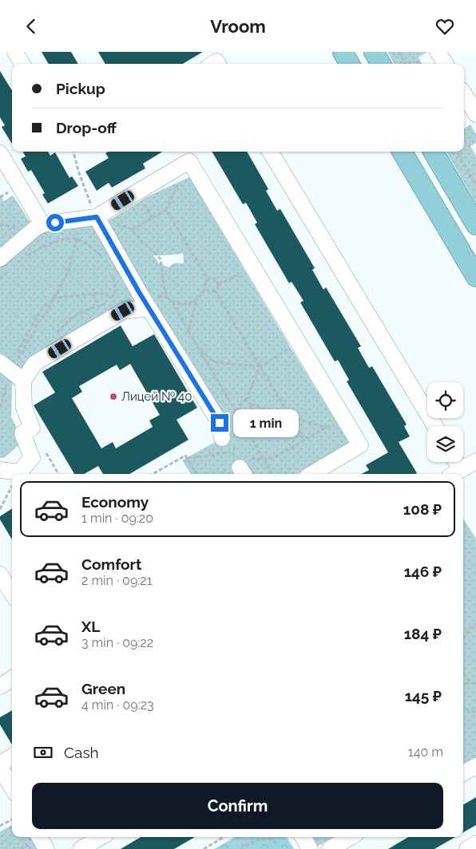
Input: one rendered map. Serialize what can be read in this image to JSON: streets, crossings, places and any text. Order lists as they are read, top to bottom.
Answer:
{
  "places": ["Лицей № 40"],
  "page": {
    "header": "Vroom",
    "banner": ["Pickup", "Drop-off"],
    "bubble": "1 min",
    "list": [
      {
        "name": "Economy",
        "note": "1 min · 09:20",
        "value": "108 ₽"
      },
      {
        "name": "Comfort",
        "note": "2 min · 09:21",
        "value": "146 ₽"
      },
      {
        "name": "XL",
        "note": "3 min · 09:22",
        "value": "184 ₽"
      },
      {
        "name": "Green",
        "note": "4 min · 09:23",
        "value": "145 ₽"
      }
    ],
    "pay": ["Cash", "140 m"],
    "buttons": "Confirm"
  }
}
